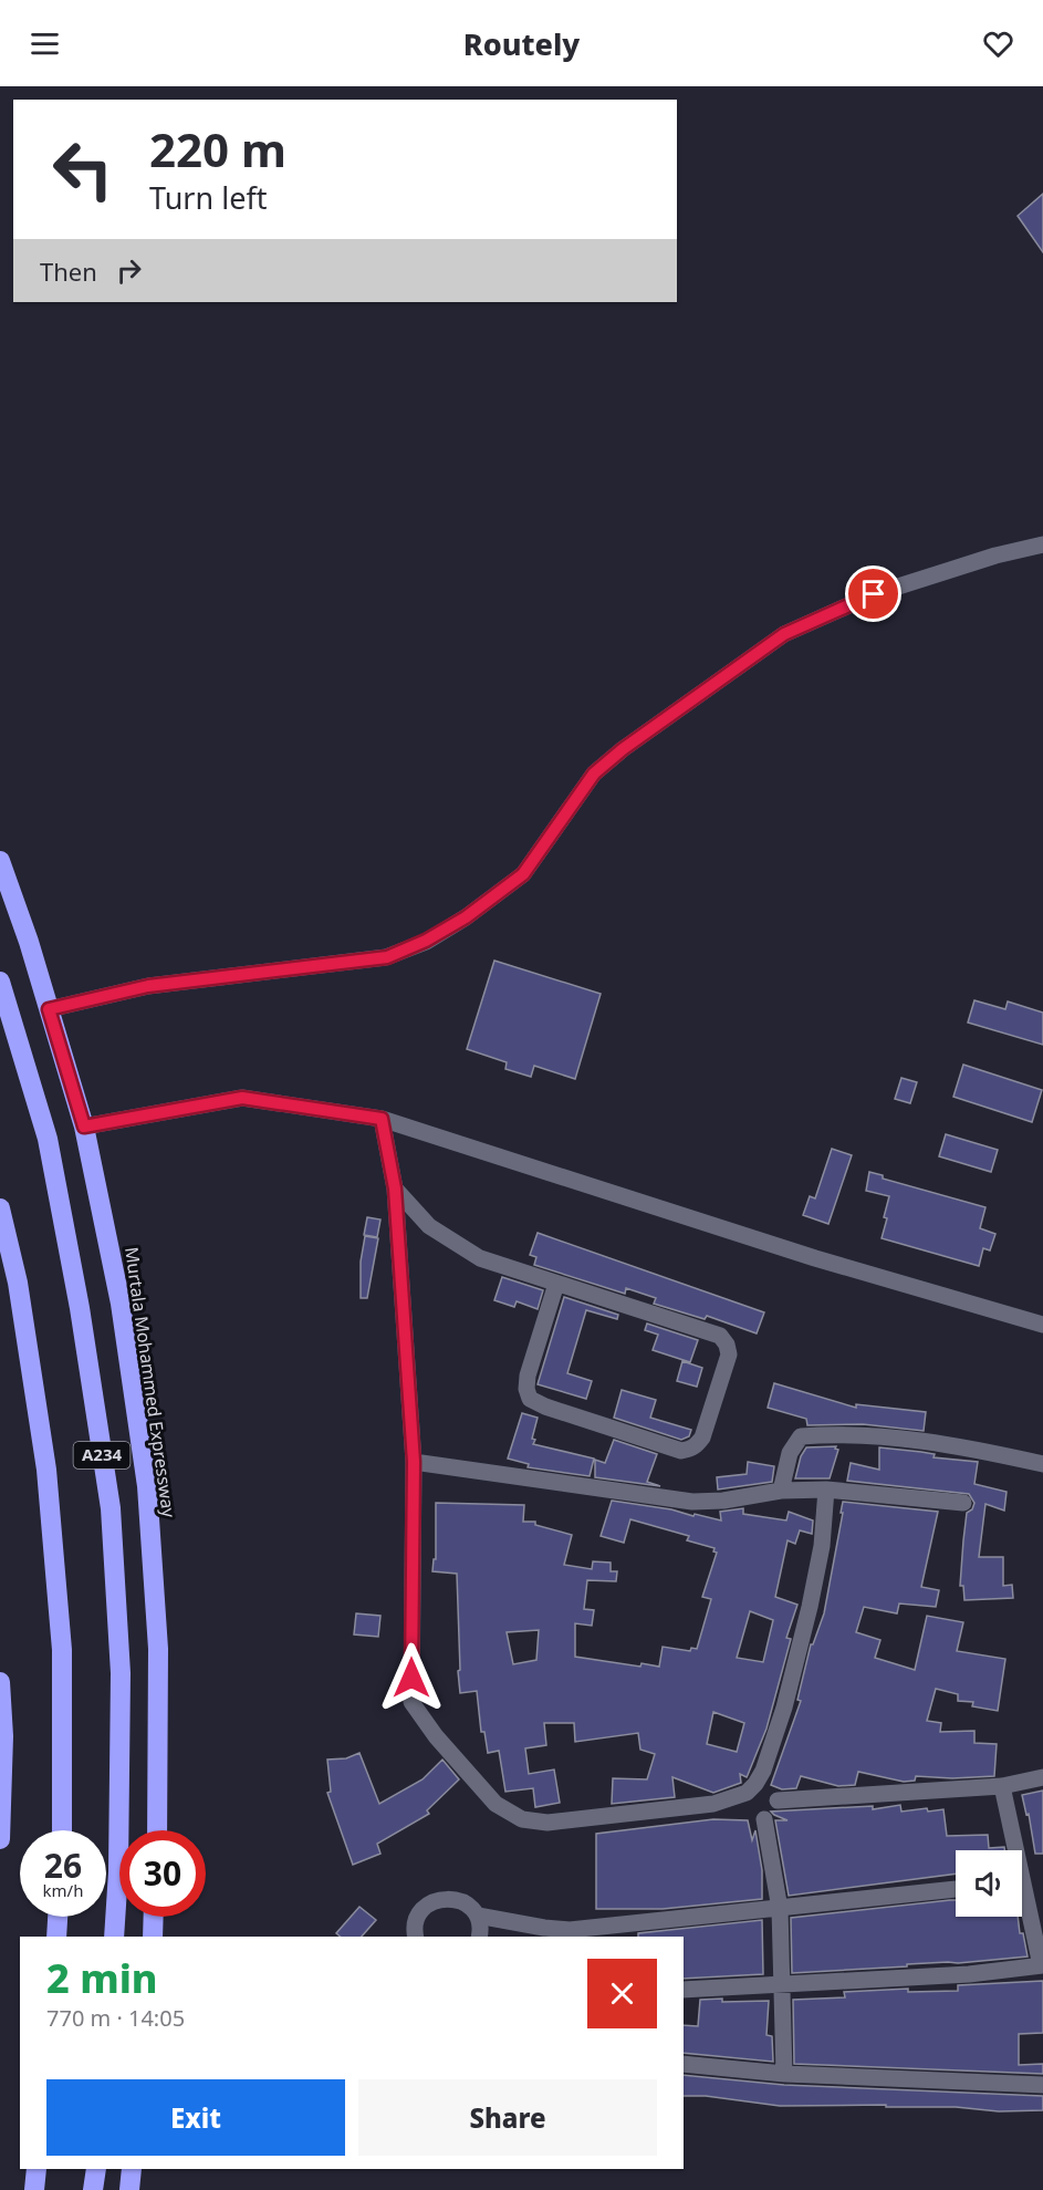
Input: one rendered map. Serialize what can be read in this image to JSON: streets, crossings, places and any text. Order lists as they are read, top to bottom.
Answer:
{
  "streets": {
    "highway": ["Murtala Mohammed Expressway", "A234"]
  },
  "page": {
    "header": "Routely",
    "turn": ["220 m", "Turn left"],
    "then": "Then",
    "speed": "26 km/h",
    "limit": "30",
    "heading": ["2 min", "770 m · 14:05"],
    "buttons": ["Exit", "Share"]
  }
}
